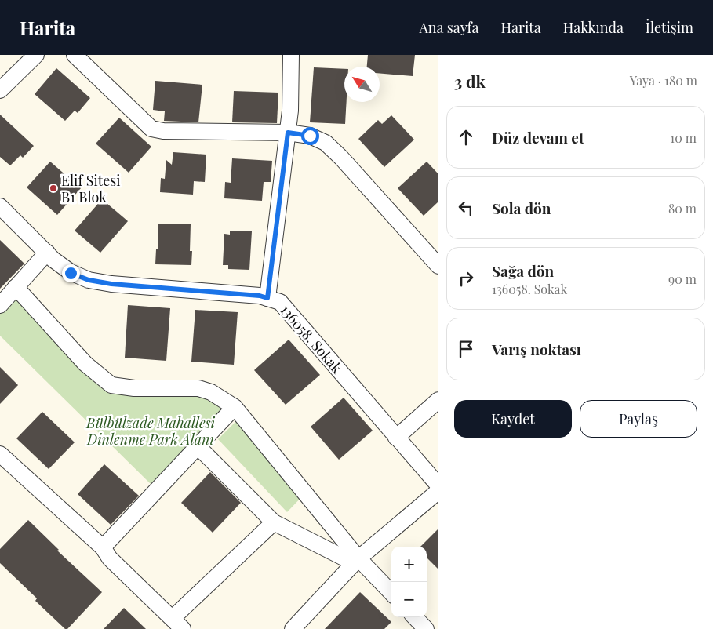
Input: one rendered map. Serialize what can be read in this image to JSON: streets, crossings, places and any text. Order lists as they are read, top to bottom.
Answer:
{
  "streets": {
    "street": ["136058. Sokak"]
  },
  "parks": ["Bülbülzade Mahallesi Dinlenme Park Alanı"],
  "places": ["Elif Sitesi B1 Blok"],
  "north": "top left",
  "page": {
    "header": "Harita",
    "nav": [
      "Ana sayfa",
      "Harita",
      "Hakkında",
      "İletişim"
    ],
    "heading": ["3 dk", "Yaya · 180 m"],
    "list": [
      ["Düz devam et", "10 m"],
      ["Sola dön", "80 m"],
      ["Sağa dön", "136058. Sokak", "90 m"],
      "Varış noktası"
    ],
    "buttons": ["Kaydet", "Paylaş"],
    "map_buttons": ["+", "−"]
  }
}
